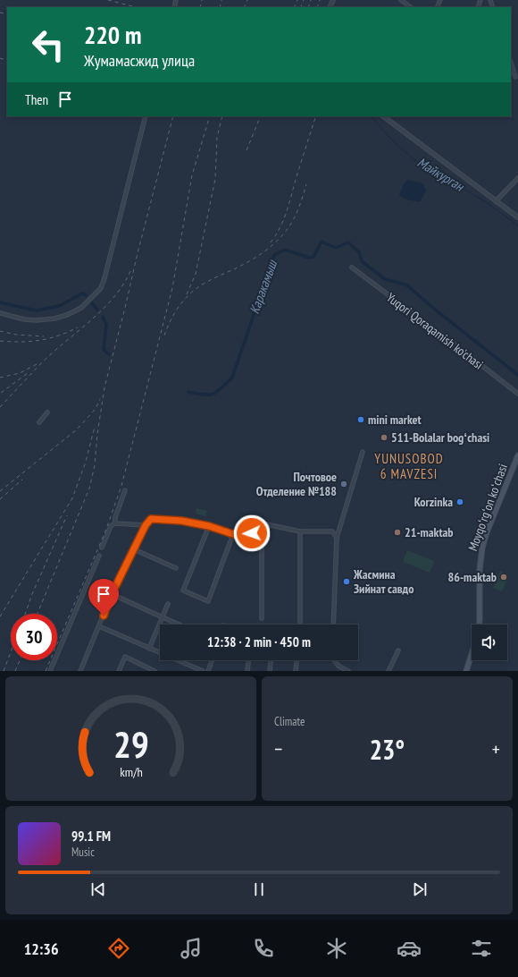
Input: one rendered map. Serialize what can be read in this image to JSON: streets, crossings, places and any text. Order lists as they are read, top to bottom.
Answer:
{
  "streets": {
    "main road": ["Moyqoʻrgʻon koʻchasi"],
    "street": ["Yuqori Qoraqamish ko'chasi"]
  },
  "districts": ["YUNUSOBOD 6 MAVZESI"],
  "water": ["Майкурган", "Каракамыш"],
  "places": [
    "mini market",
    "511-Bolalar bogʻchasi",
    "Почтовое Отделение №188",
    "Korzinka",
    "21-maktab",
    "86-maktab",
    "Жасмина Зийнат савдо"
  ],
  "page": {
    "turn": ["220 m", "Жумамасжид улица"],
    "then": "Then",
    "limit": "30",
    "trip": "12:38 · 2 min · 450 m",
    "tile": "Climate",
    "heat": ["−", "23°", "+"],
    "song": ["99.1 FM", "Music"],
    "tabs": "12:36",
    "gauge": ["29", "km/h"]
  }
}
